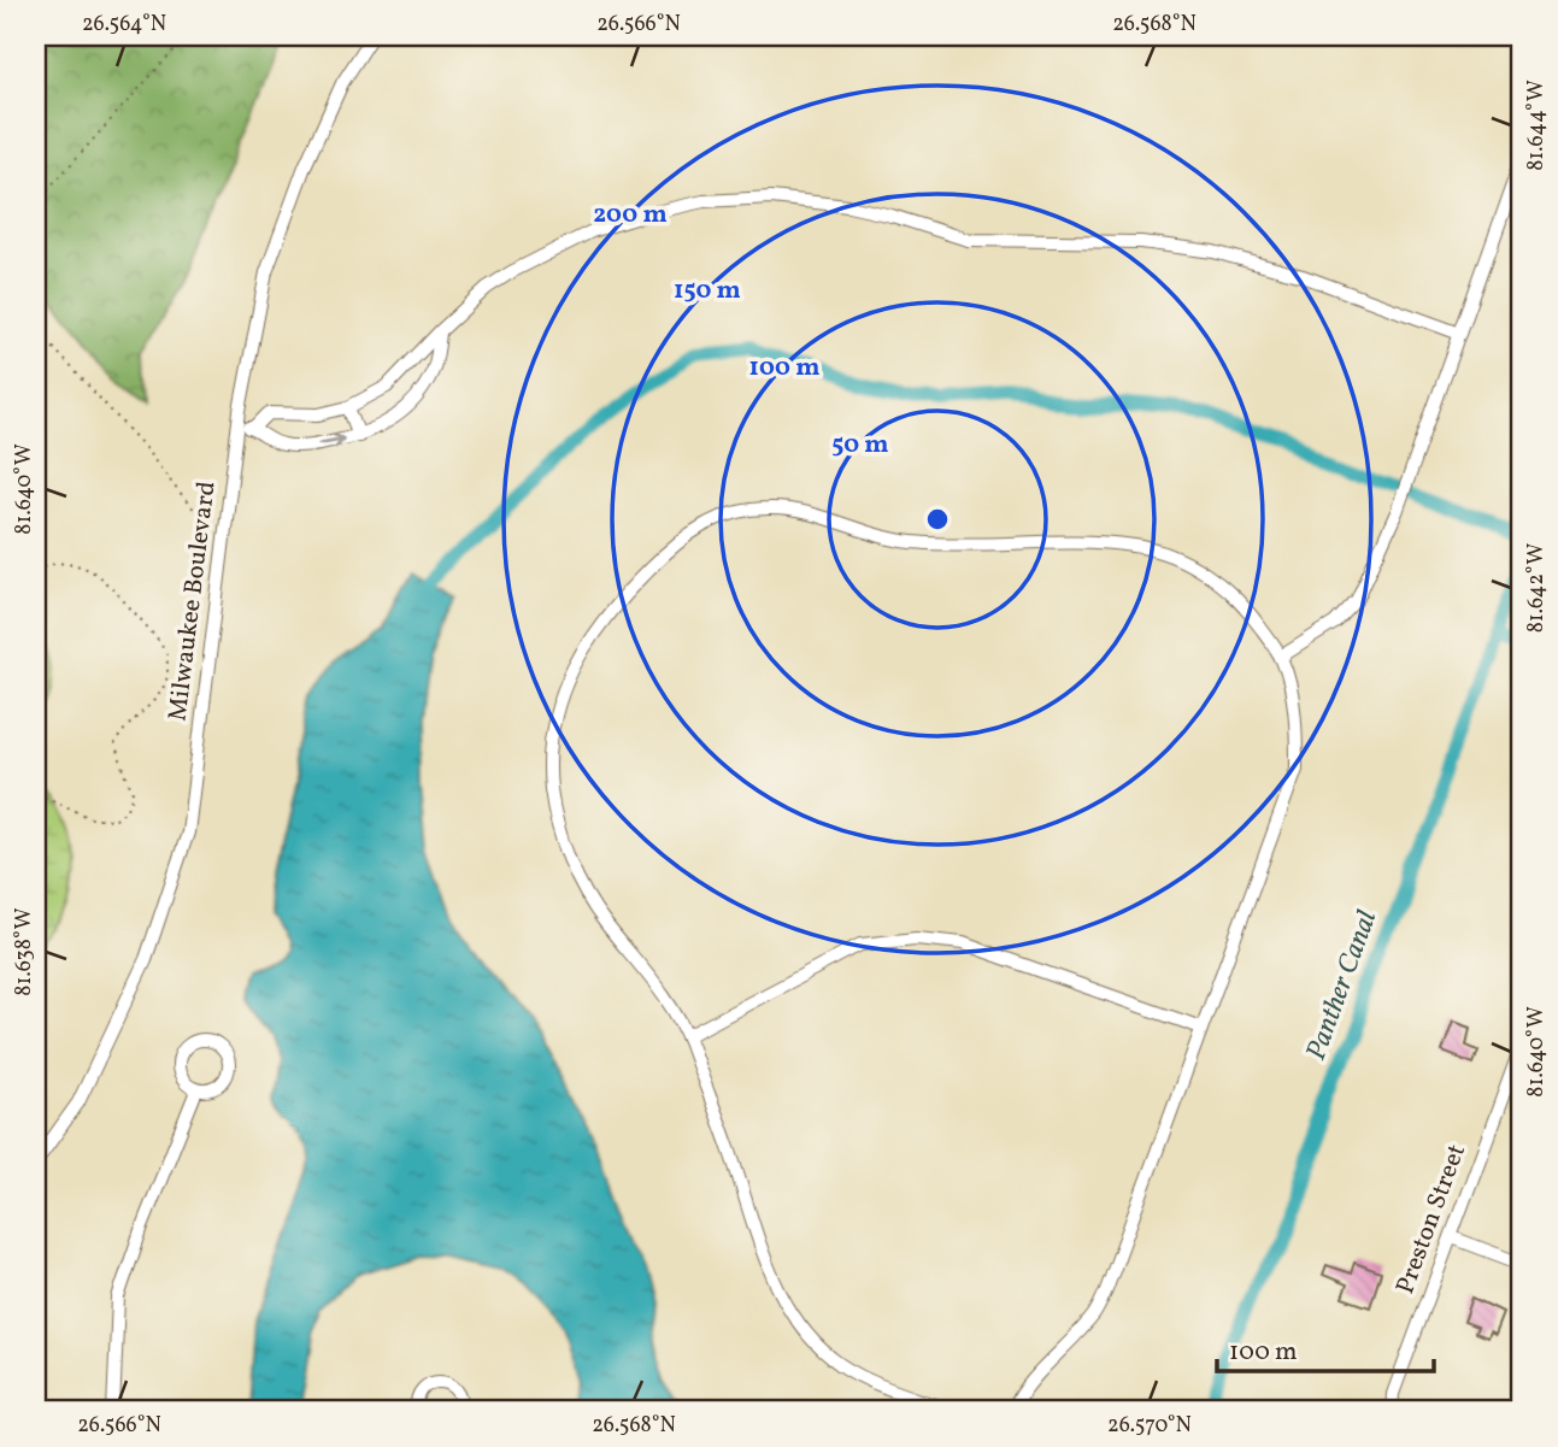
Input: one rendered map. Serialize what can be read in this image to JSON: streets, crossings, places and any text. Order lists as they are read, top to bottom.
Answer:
{
  "streets": {
    "street": ["Milwaukee Boulevard", "Preston Street"]
  },
  "water": ["Panther Canal"],
  "scale_bar": "100 m",
  "coordinates": [
    "26.564°N",
    "26.566°N",
    "26.568°N",
    "81.644°W",
    "81.640°W",
    "81.642°W",
    "81.638°W",
    "26.570°N"
  ],
  "rings": [
    "200 m",
    "150 m",
    "100 m",
    "50 m"
  ]
}
